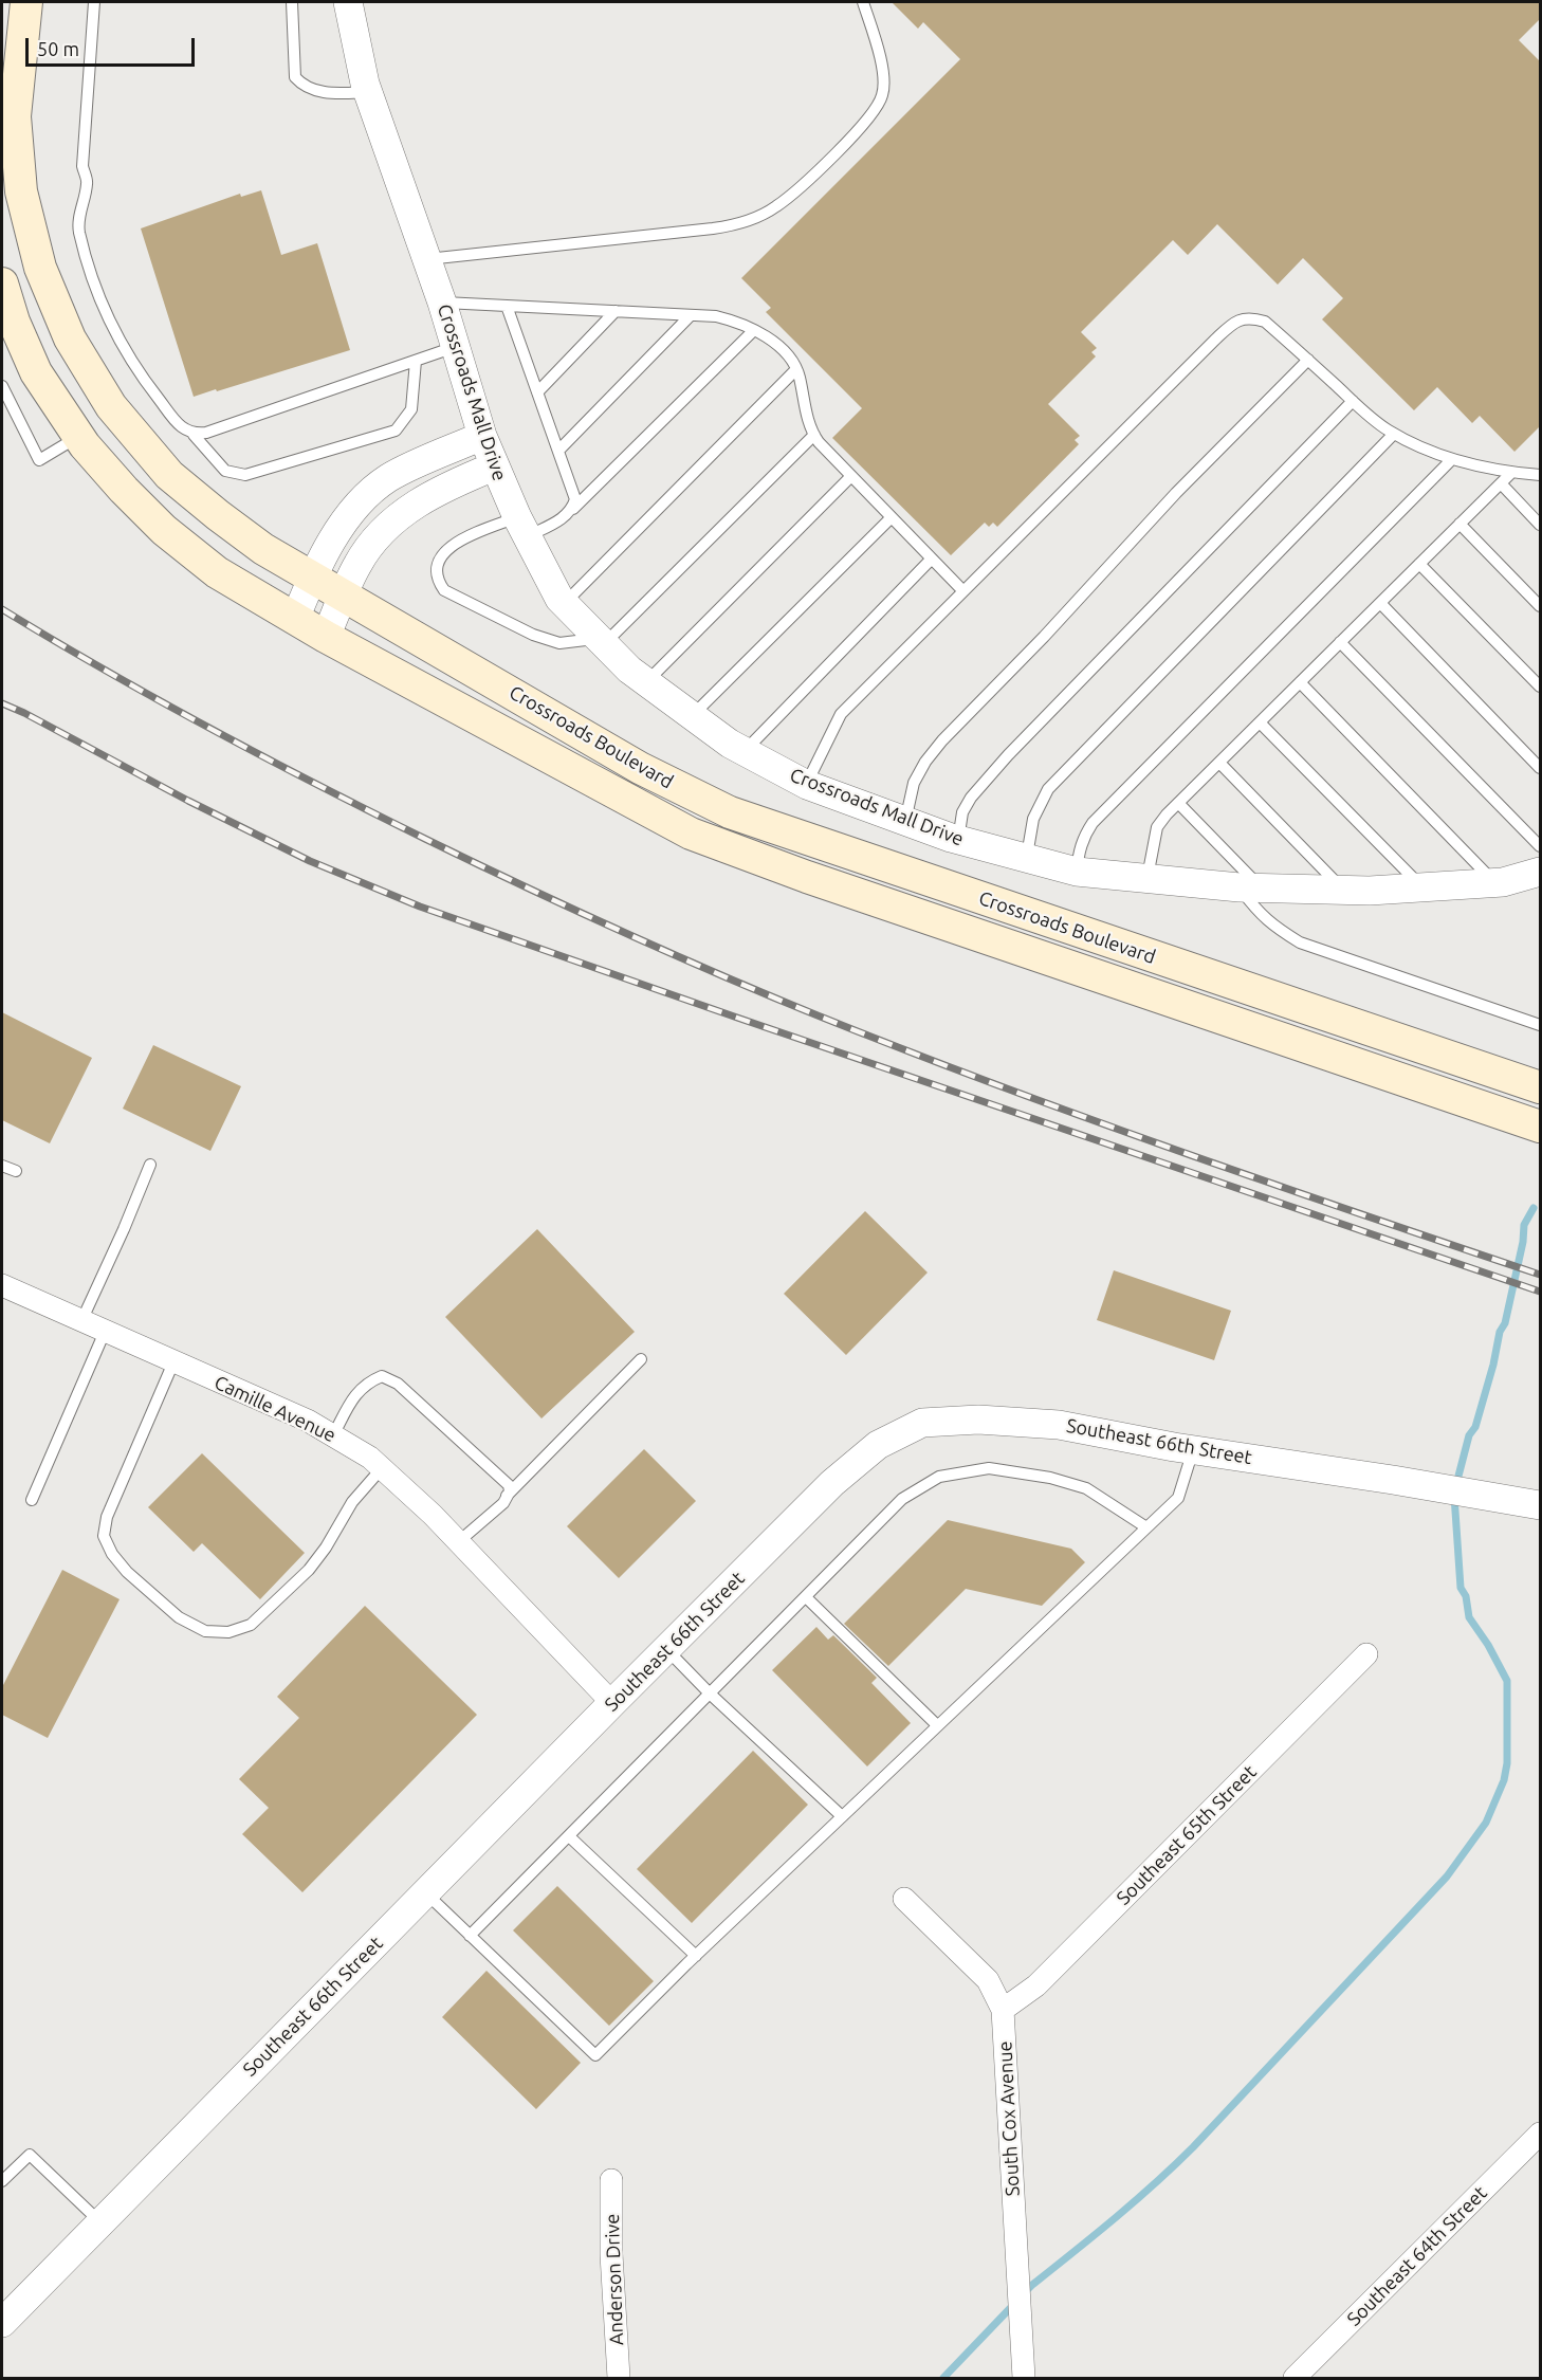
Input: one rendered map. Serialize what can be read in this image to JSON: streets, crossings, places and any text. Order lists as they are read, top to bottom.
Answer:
{
  "streets": {
    "main road": ["Crossroads Boulevard"],
    "street": [
      "Crossroads Mall Drive",
      "Camille Avenue",
      "Southeast 66th Street",
      "Southeast 65th Street",
      "South Cox Avenue",
      "Southeast 64th Street",
      "Anderson Drive"
    ]
  },
  "crossings": [
    ["Camille Avenue", "Southeast 66th Street"],
    ["Southeast 65th Street", "South Cox Avenue"]
  ],
  "scale_bar": "50 m"
}
